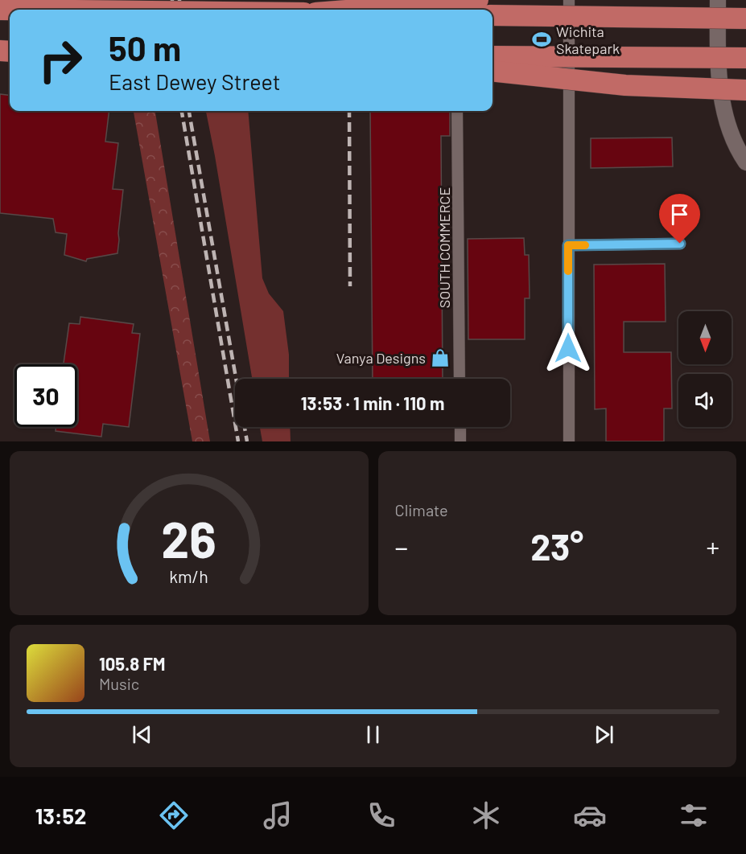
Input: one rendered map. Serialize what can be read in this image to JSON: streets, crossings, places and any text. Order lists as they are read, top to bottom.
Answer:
{
  "streets": {
    "street": ["SOUTH COMMERCE"]
  },
  "places": {
    "sports": ["Wichita Skatepark"],
    "shop": ["Vanya Designs"]
  },
  "north": "bottom",
  "page": {
    "turn": ["50 m", "East Dewey Street"],
    "limit": "30",
    "trip": "13:53 · 1 min · 110 m",
    "tile": "Climate",
    "heat": ["−", "23°", "+"],
    "song": ["105.8 FM", "Music"],
    "tabs": "13:52",
    "gauge": ["26", "km/h"]
  }
}
